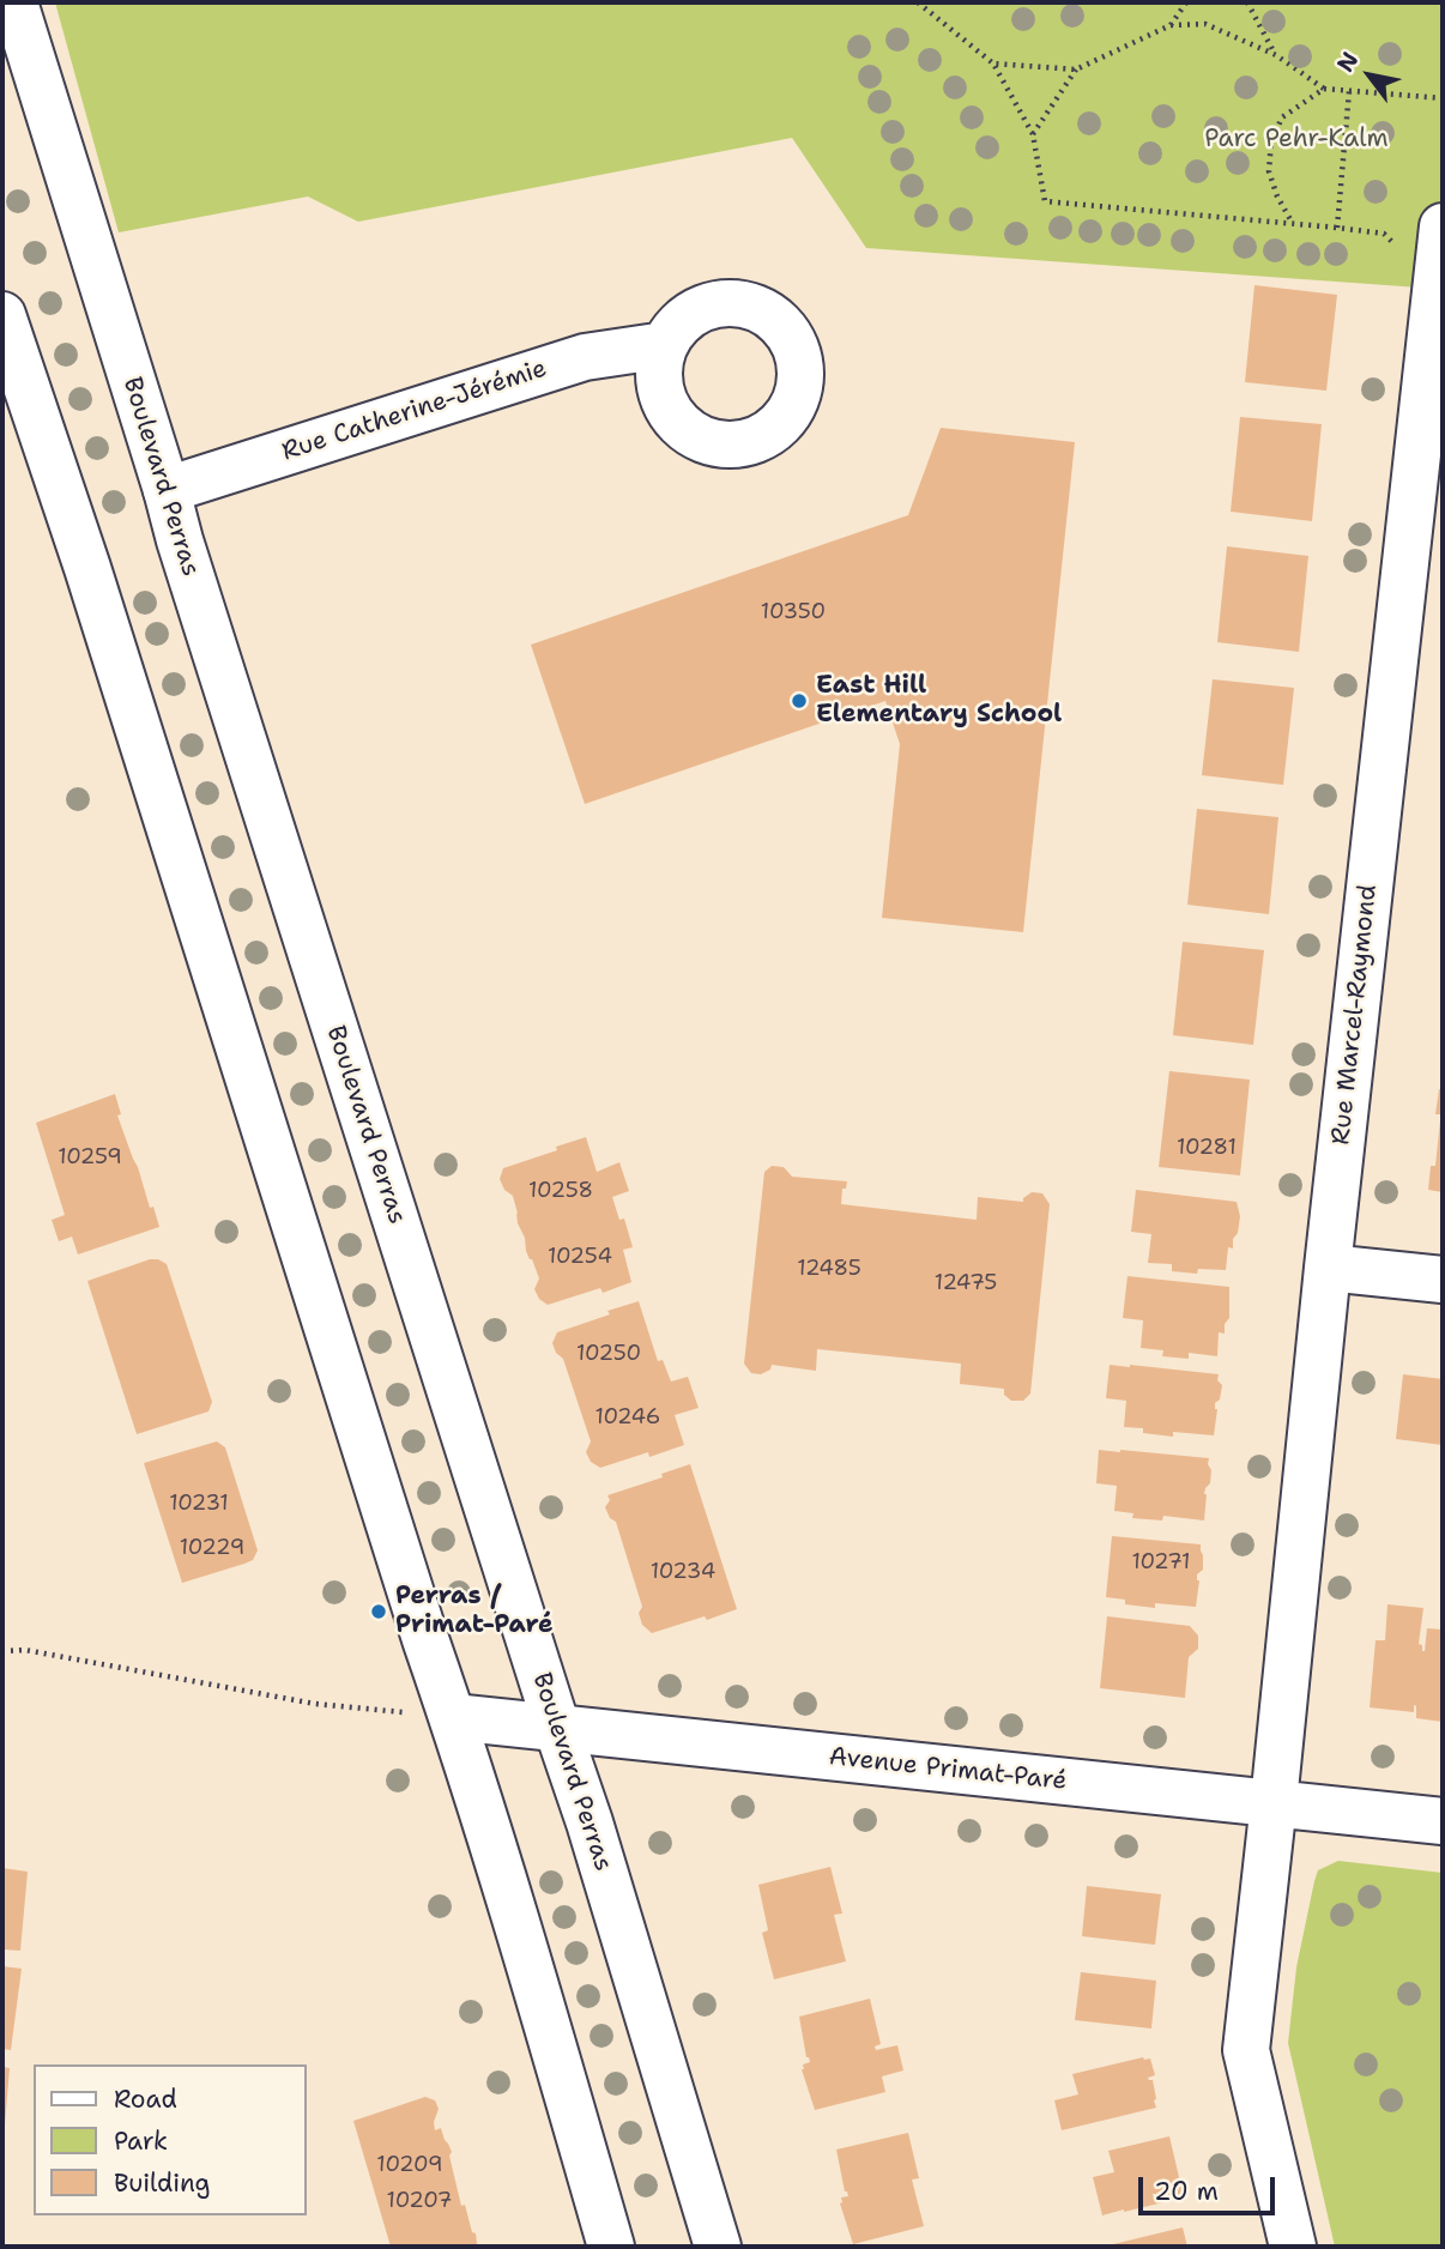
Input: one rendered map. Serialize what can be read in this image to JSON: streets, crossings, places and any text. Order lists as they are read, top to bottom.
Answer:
{
  "streets": {
    "main road": [
      "Rue Catherine-Jérémie",
      "Boulevard Perras",
      "Rue Marcel-Raymond",
      "Avenue Primat-Paré"
    ]
  },
  "crossings": [
    ["Rue Catherine-Jérémie", "Boulevard Perras"],
    ["Boulevard Perras", "Avenue Primat-Paré"],
    ["Rue Marcel-Raymond", "Avenue Primat-Paré"]
  ],
  "parks": ["Parc Pehr-Kalm"],
  "places": ["East Hill Elementary School", "Perras / Primat-Paré"],
  "house_numbers": [
    "10350",
    "10281",
    "10259",
    "10258",
    "10254",
    "12485",
    "12475",
    "10250",
    "10246",
    "10231",
    "10229",
    "10271",
    "10234",
    "10209",
    "10207"
  ],
  "legend": ["Road", "Park", "Building"],
  "scale_bar": "20 m",
  "north": "top left"
}
